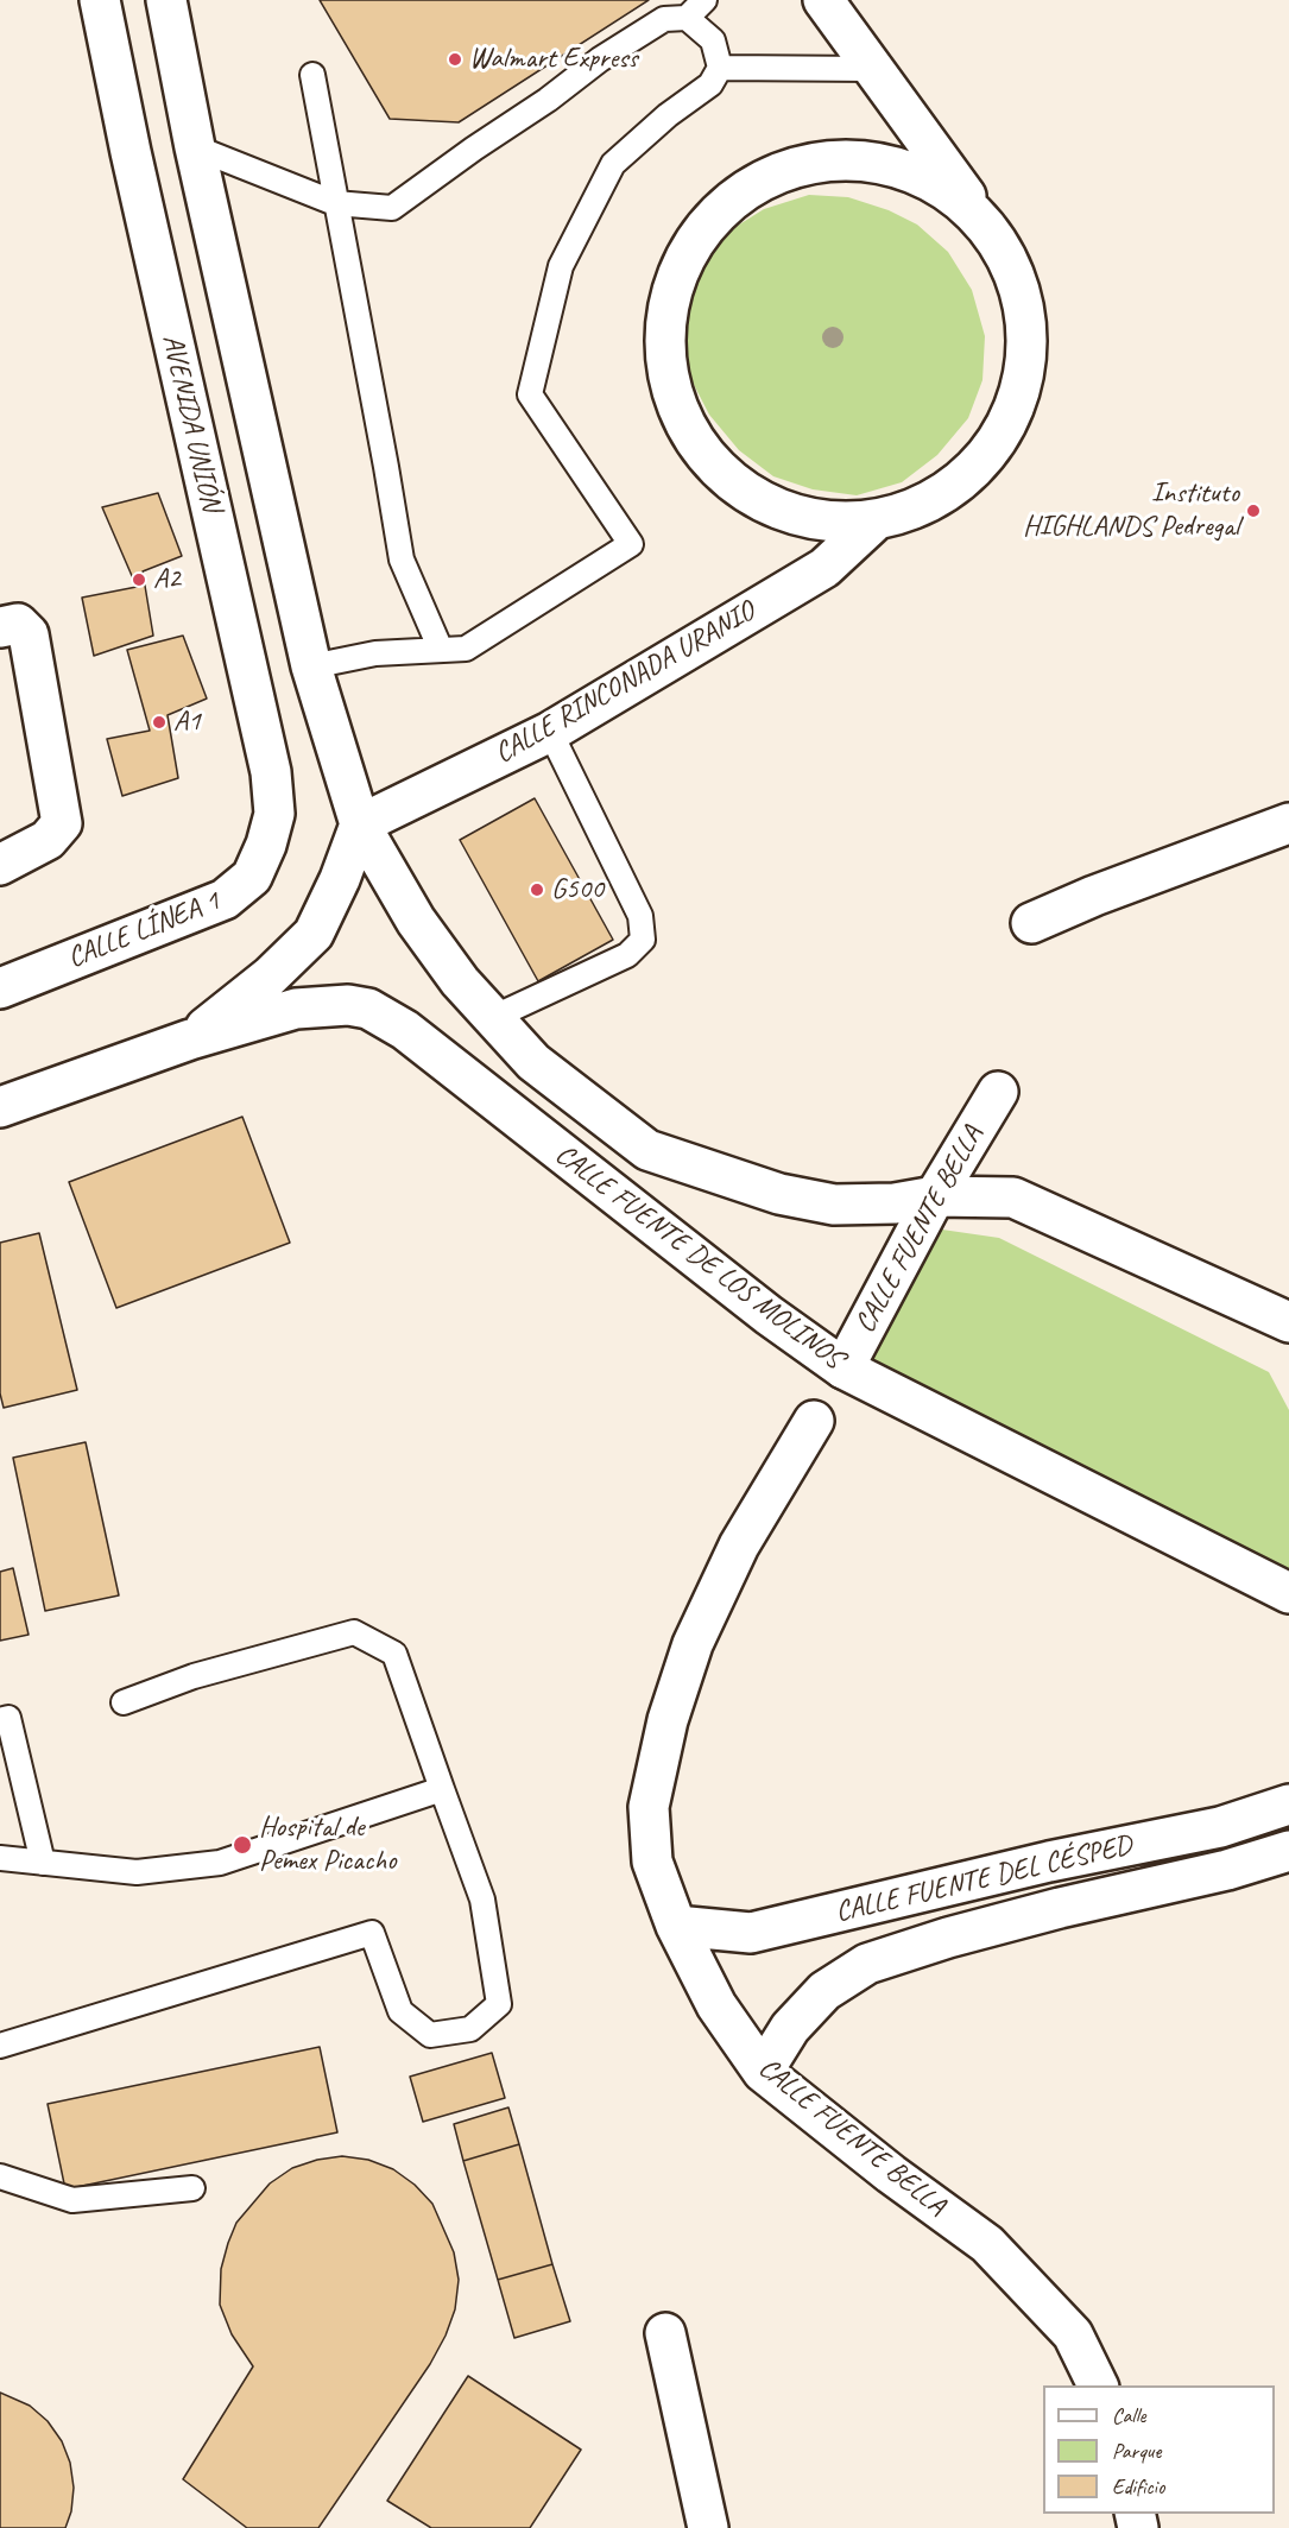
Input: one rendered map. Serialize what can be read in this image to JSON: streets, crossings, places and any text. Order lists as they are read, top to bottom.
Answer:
{
  "streets": {
    "street": [
      "AVENIDA UNIÓN",
      "CALLE RINCONADA URANIO",
      "CALLE LÍNEA 1",
      "CALLE FUENTE BELLA",
      "CALLE FUENTE DE LOS MOLINOS",
      "CALLE FUENTE DEL CÉSPED"
    ]
  },
  "crossings": [
    ["AVENIDA UNIÓN", "CALLE LÍNEA 1"],
    ["CALLE RINCONADA URANIO", "CALLE FUENTE DE LOS MOLINOS"],
    ["CALLE FUENTE BELLA", "CALLE FUENTE DE LOS MOLINOS"],
    ["CALLE FUENTE BELLA", "CALLE FUENTE DEL CÉSPED"]
  ],
  "places": [
    "Walmart Express",
    "Instituto HIGHLANDS Pedregal",
    "A2",
    "A1",
    "G500",
    "Hospital de Pemex Picacho"
  ],
  "legend": ["Calle", "Parque", "Edificio"]
}
